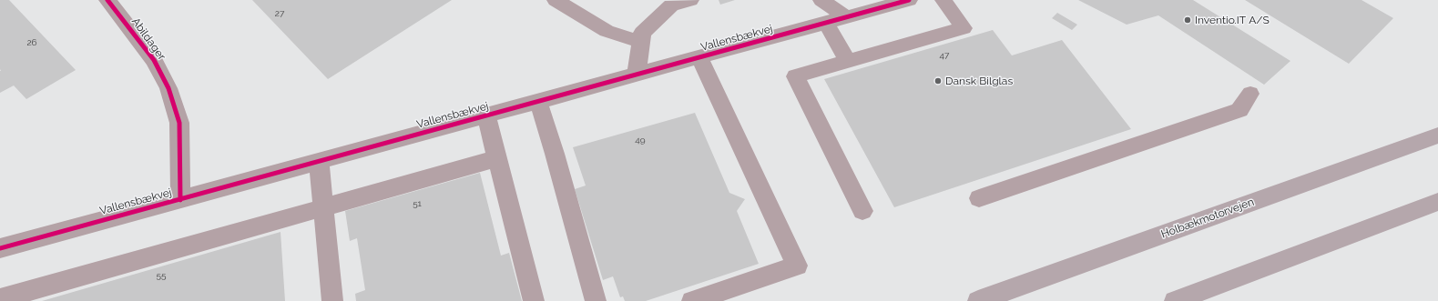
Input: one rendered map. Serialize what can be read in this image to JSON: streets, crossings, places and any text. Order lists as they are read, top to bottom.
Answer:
{
  "streets": {
    "highway": ["Holbækmotorvejen"],
    "street": ["Vallensbækvej", "Abildager"]
  },
  "crossings": [
    ["Vallensbækvej", "Abildager"]
  ],
  "places": ["Inventio.IT A/S", "Dansk Bilglas"],
  "house_numbers": [
    "27",
    "26",
    "47",
    "49",
    "51",
    "55"
  ]
}
